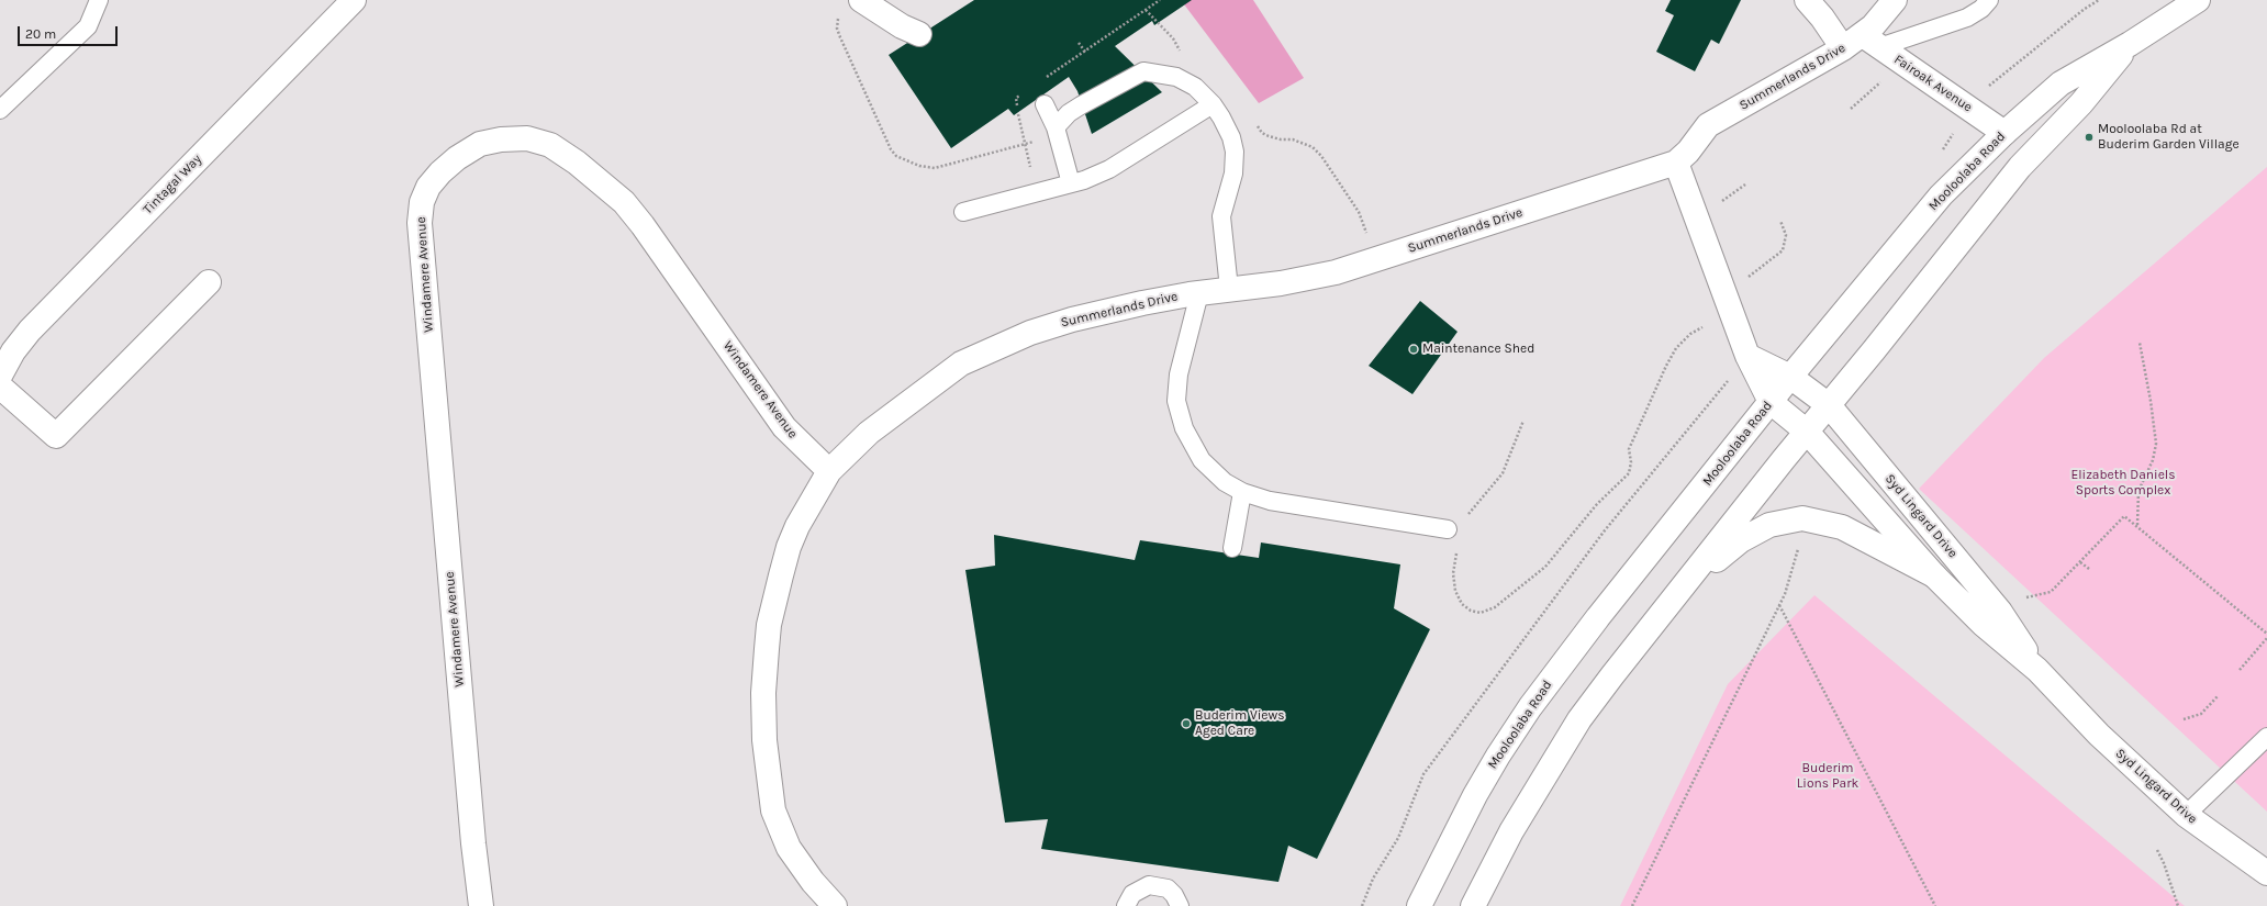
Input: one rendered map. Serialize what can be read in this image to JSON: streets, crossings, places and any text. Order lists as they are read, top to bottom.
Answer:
{
  "streets": {
    "street": [
      "Summerlands Drive",
      "Fairoak Avenue",
      "Mooloolaba Road",
      "Tintagal Way",
      "Windamere Avenue",
      "Syd Lingard Drive"
    ]
  },
  "crossings": [
    ["Summerlands Drive", "Fairoak Avenue"],
    ["Summerlands Drive", "Windamere Avenue"],
    ["Fairoak Avenue", "Mooloolaba Road"],
    ["Mooloolaba Road", "Syd Lingard Drive"]
  ],
  "parks": ["Elizabeth Daniels Sports Complex", "Buderim Lions Park"],
  "places": ["Mooloolaba Rd at Buderim Garden Village", "Maintenance Shed", "Buderim Views Aged Care"],
  "scale_bar": "20 m"
}
